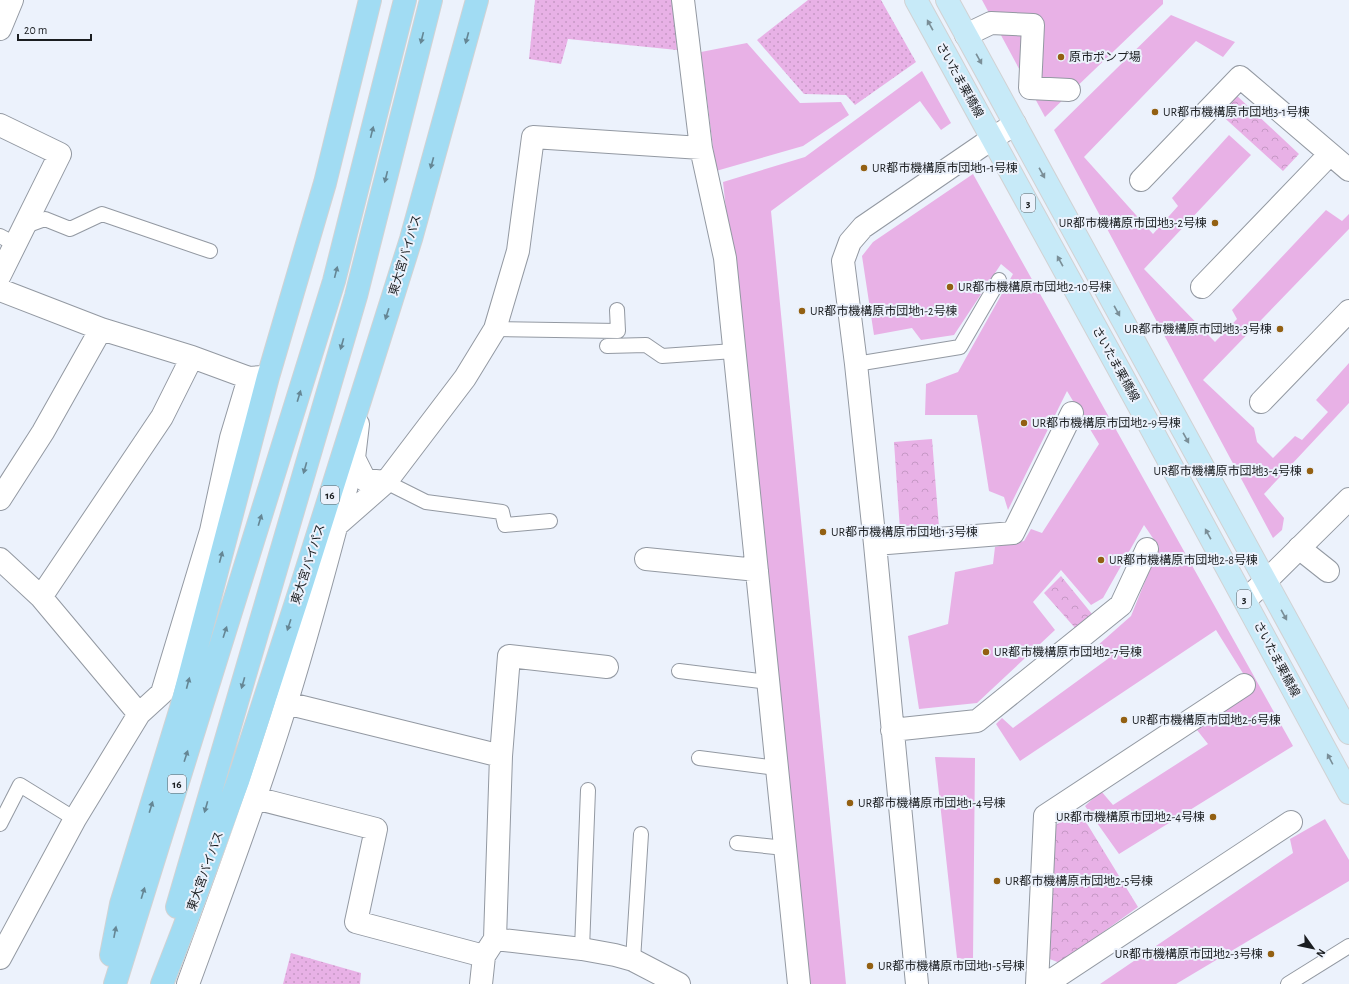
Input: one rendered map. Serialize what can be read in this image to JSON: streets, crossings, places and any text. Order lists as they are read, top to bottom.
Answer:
{
  "streets": {
    "highway": ["東大宮バイパス", "16"],
    "main road": ["さいたま栗橋線", "3"]
  },
  "places": [
    "原市ポンプ場",
    "UR都市機構原市団地3-1号棟",
    "UR都市機構原市団地1-1号棟",
    "UR都市機構原市団地3-2号棟",
    "UR都市機構原市団地2-10号棟",
    "UR都市機構原市団地1-2号棟",
    "UR都市機構原市団地3-3号棟",
    "UR都市機構原市団地2-9号棟",
    "UR都市機構原市団地3-4号棟",
    "UR都市機構原市団地1-3号棟",
    "UR都市機構原市団地2-8号棟",
    "UR都市機構原市団地2-7号棟",
    "UR都市機構原市団地2-6号棟",
    "UR都市機構原市団地1-4号棟",
    "UR都市機構原市団地2-4号棟",
    "UR都市機構原市団地2-5号棟",
    "UR都市機構原市団地2-3号棟",
    "UR都市機構原市団地1-5号棟"
  ],
  "scale_bar": "20 m",
  "north": "bottom right"
}
